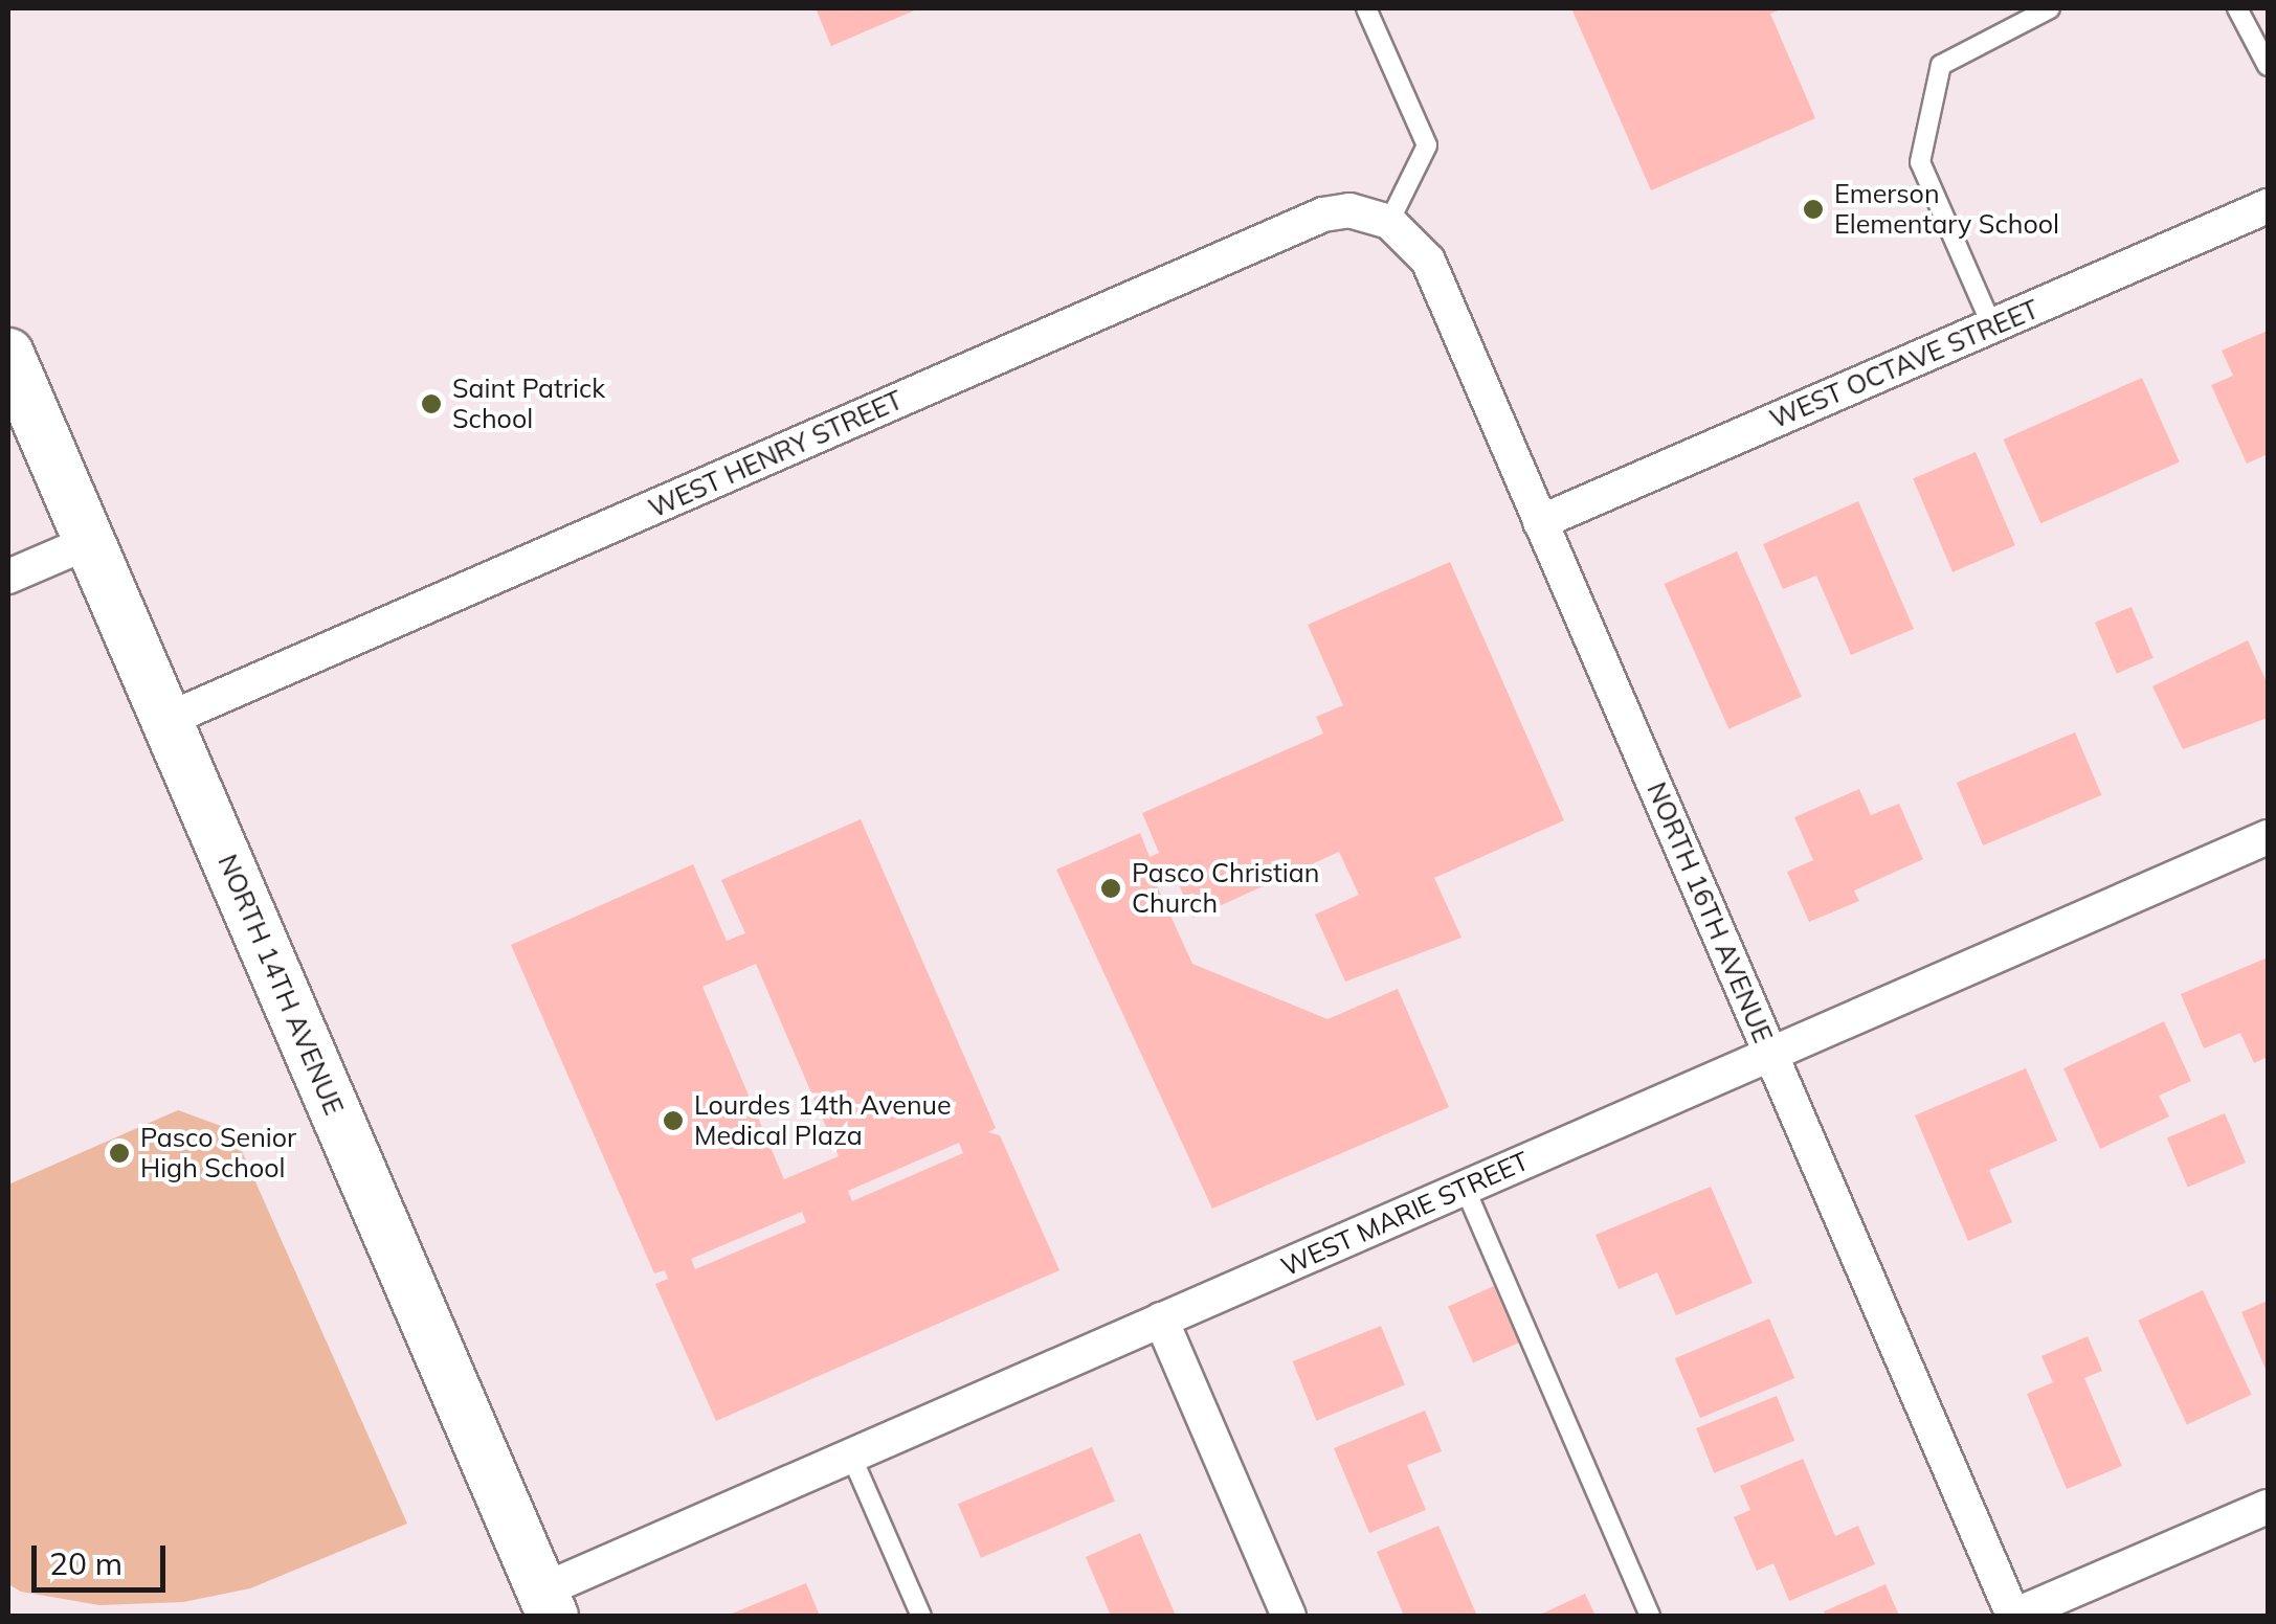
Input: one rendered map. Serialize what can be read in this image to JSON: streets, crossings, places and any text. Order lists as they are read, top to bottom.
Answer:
{
  "streets": {
    "street": [
      "WEST OCTAVE STREET",
      "WEST HENRY STREET",
      "NORTH 16TH AVENUE",
      "NORTH 14TH AVENUE",
      "WEST MARIE STREET"
    ]
  },
  "crossings": [
    ["WEST OCTAVE STREET", "NORTH 16TH AVENUE"],
    ["WEST HENRY STREET", "NORTH 16TH AVENUE"],
    ["WEST HENRY STREET", "NORTH 14TH AVENUE"],
    ["NORTH 16TH AVENUE", "WEST MARIE STREET"],
    ["NORTH 14TH AVENUE", "WEST MARIE STREET"]
  ],
  "places": [
    "Emerson Elementary School",
    "Saint Patrick School",
    "Pasco Christian Church",
    "Lourdes 14th Avenue Medical Plaza",
    "Pasco Senior High School"
  ],
  "scale_bar": "20 m"
}
